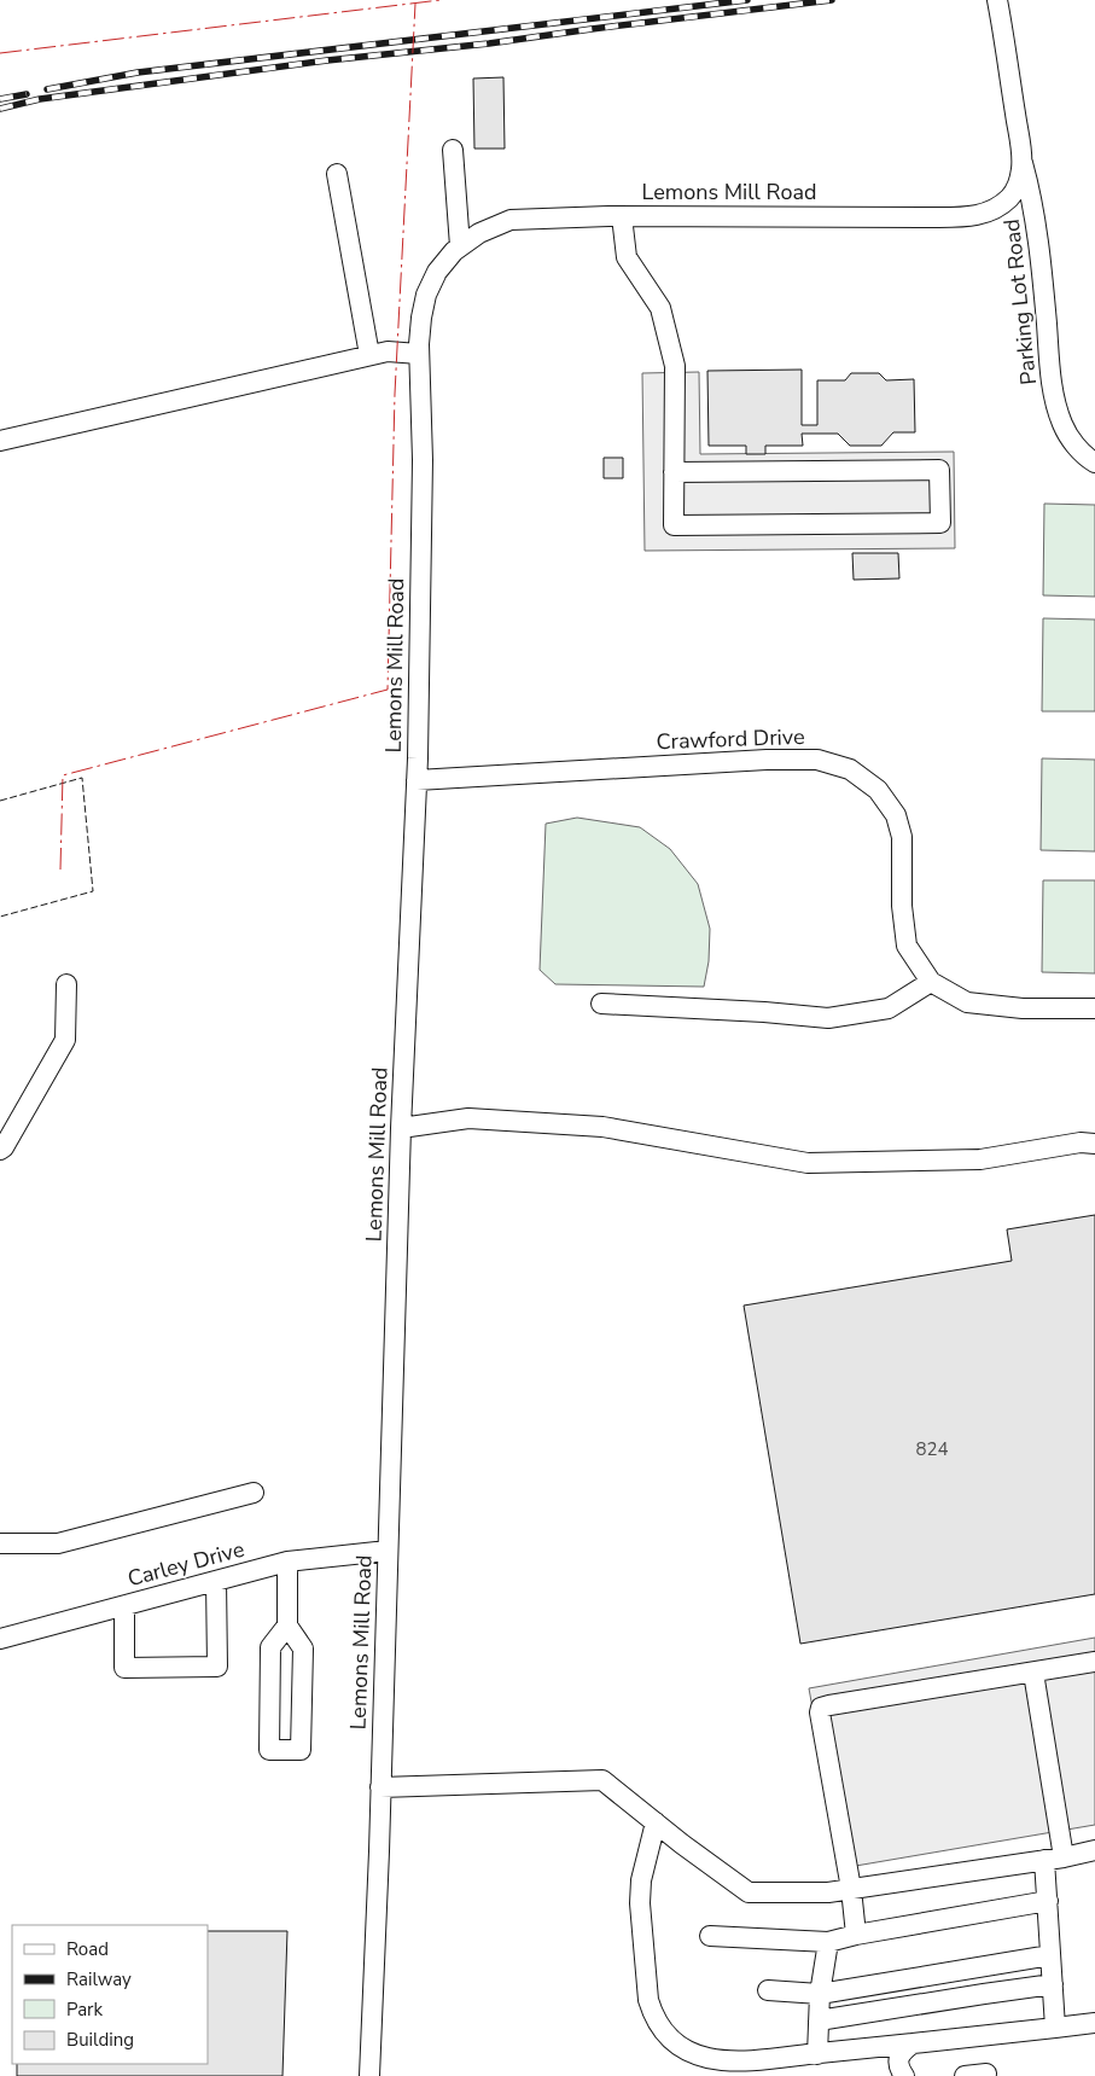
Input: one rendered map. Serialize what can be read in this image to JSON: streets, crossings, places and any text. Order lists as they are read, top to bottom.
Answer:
{
  "streets": {
    "street": [
      "Lemons Mill Road",
      "Parking Lot Road",
      "Crawford Drive",
      "Carley Drive"
    ]
  },
  "crossings": [
    ["Lemons Mill Road", "Parking Lot Road"],
    ["Lemons Mill Road", "Crawford Drive"],
    ["Lemons Mill Road", "Carley Drive"]
  ],
  "house_numbers": ["824"],
  "legend": [
    "Road",
    "Railway",
    "Park",
    "Building"
  ]
}
